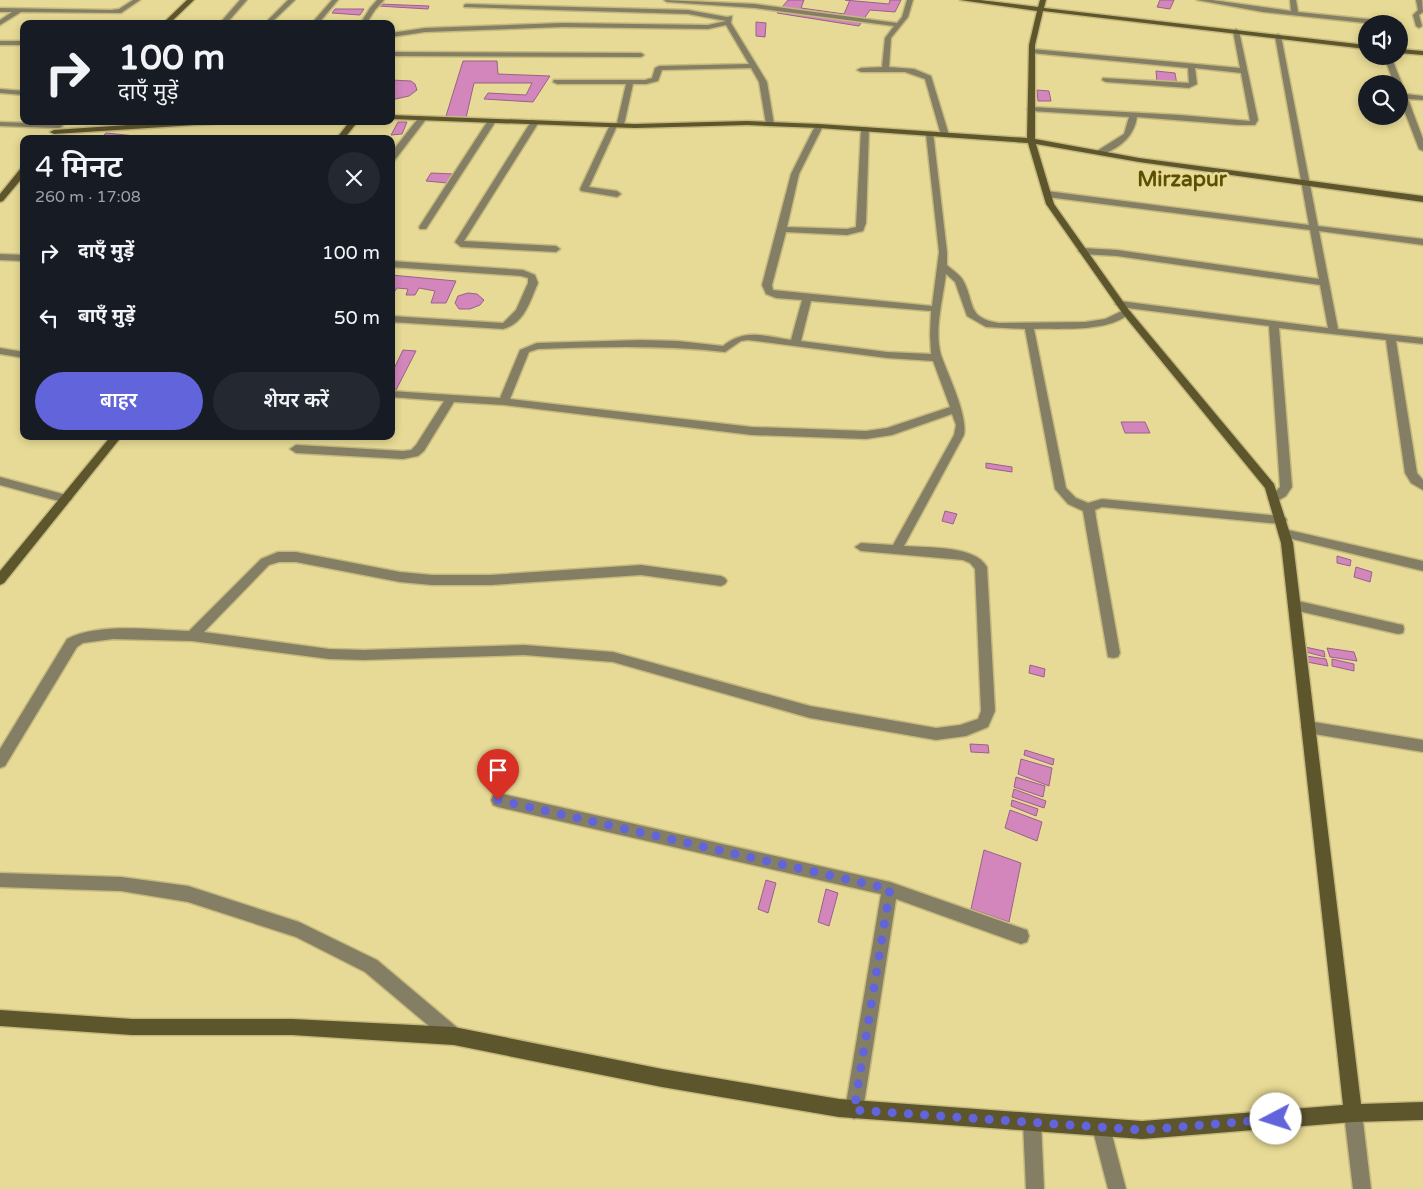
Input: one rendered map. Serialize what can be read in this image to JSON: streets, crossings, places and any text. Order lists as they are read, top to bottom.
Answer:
{
  "districts": ["Mirzapur"],
  "page": {
    "turn": ["100 m", "दाएँ मुड़ें"],
    "heading": ["4 मिनट", "260 m · 17:08"],
    "list": [
      {
        "name": "दाएँ मुड़ें",
        "value": "100 m"
      },
      {
        "name": "बाएँ मुड़ें",
        "value": "50 m"
      }
    ],
    "buttons": ["बाहर", "शेयर करें"]
  }
}
